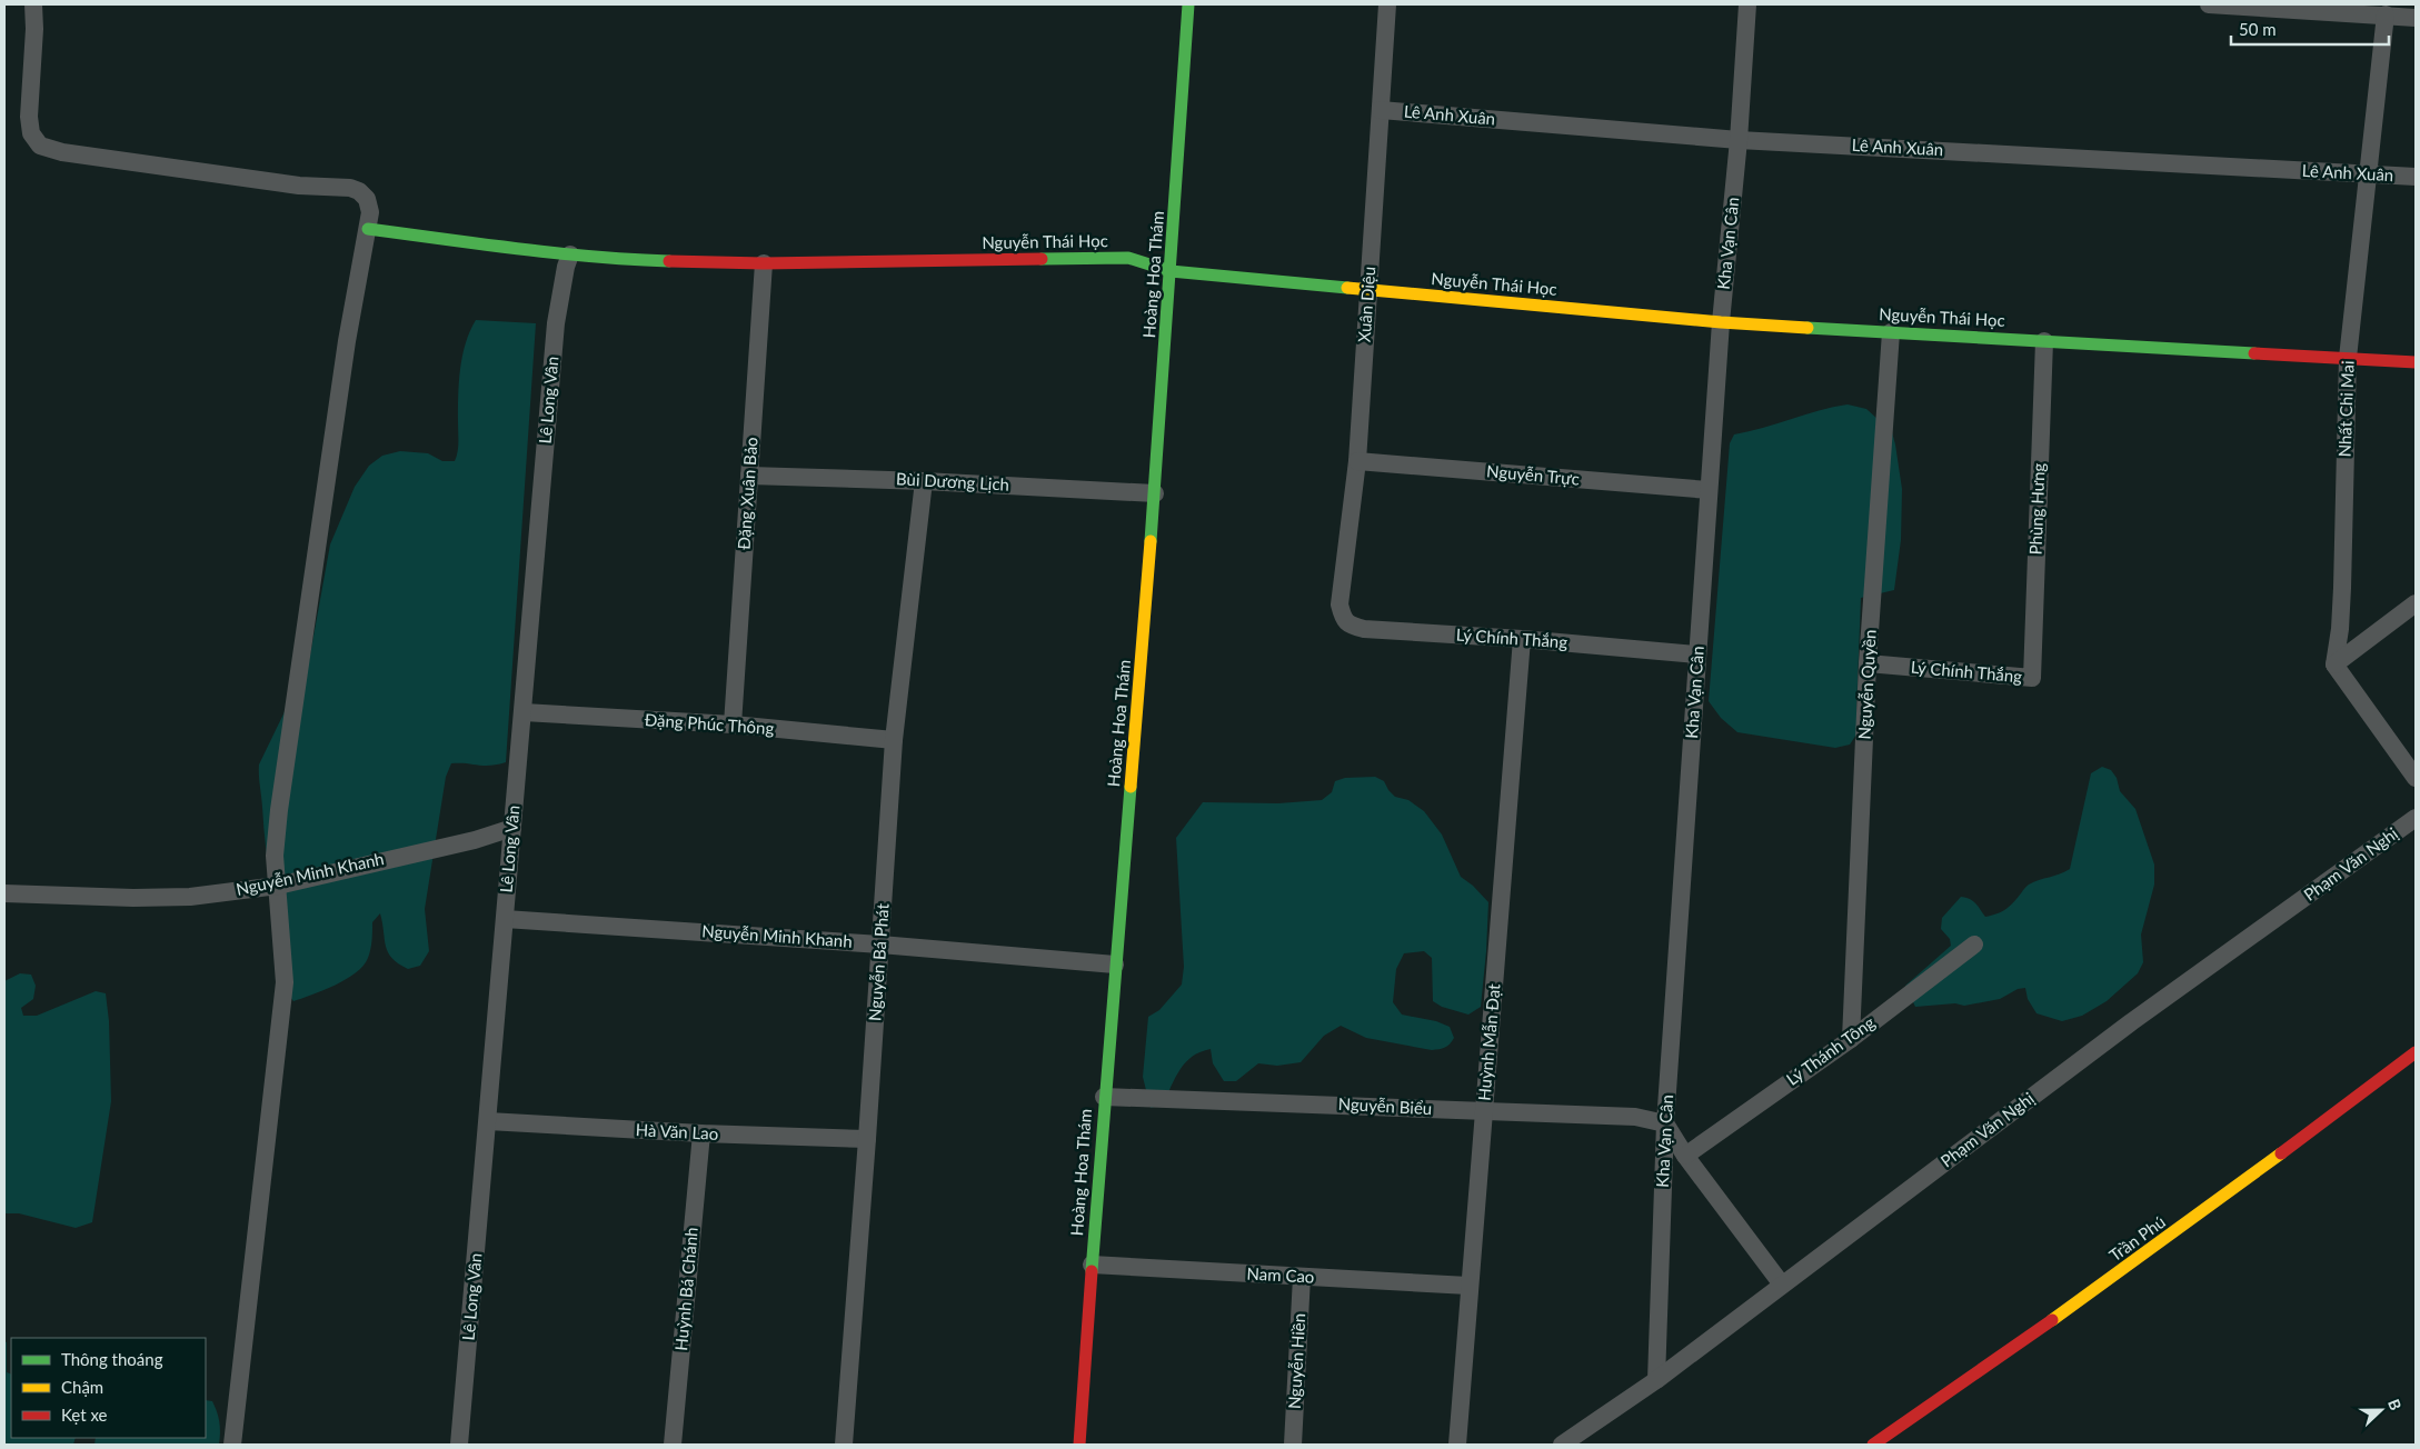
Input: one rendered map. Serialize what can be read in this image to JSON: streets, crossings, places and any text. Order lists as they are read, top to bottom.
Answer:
{
  "streets": {
    "street": [
      "Lê Anh Xuân",
      "Nguyễn Thái Học",
      "Kha Vạn Cân",
      "Hoàng Hoa Thám",
      "Xuân Diệu",
      "Lê Long Vân",
      "Nhất Chi Mai",
      "Nguyễn Trực",
      "Bùi Dương Lịch",
      "Đặng Xuân Bảo",
      "Phùng Hưng",
      "Lý Chính Thắng",
      "Nguyễn Quyền",
      "Đặng Phúc Thông",
      "Phạm Văn Nghị",
      "Nguyễn Minh Khanh",
      "Nguyễn Bá Phát",
      "Huỳnh Mẫn Đạt",
      "Lý Thánh Tông",
      "Nguyễn Biểu",
      "Hà Văn Lao",
      "Trần Phú",
      "Nam Cao",
      "Huỳnh Bá Chánh",
      "Nguyễn Hiền"
    ]
  },
  "crossings": [
    ["Lê Anh Xuân", "Kha Vạn Cân"],
    ["Lê Anh Xuân", "Xuân Diệu"],
    ["Lê Anh Xuân", "Nhất Chi Mai"],
    ["Nguyễn Thái Học", "Kha Vạn Cân"],
    ["Nguyễn Thái Học", "Hoàng Hoa Thám"],
    ["Nguyễn Thái Học", "Xuân Diệu"],
    ["Nguyễn Thái Học", "Lê Long Vân"],
    ["Nguyễn Thái Học", "Nhất Chi Mai"],
    ["Nguyễn Thái Học", "Đặng Xuân Bảo"],
    ["Nguyễn Thái Học", "Phùng Hưng"],
    ["Nguyễn Thái Học", "Nguyễn Quyền"],
    ["Kha Vạn Cân", "Nguyễn Trực"],
    ["Kha Vạn Cân", "Lý Chính Thắng"],
    ["Kha Vạn Cân", "Phạm Văn Nghị"],
    ["Kha Vạn Cân", "Nguyễn Biểu"],
    ["Hoàng Hoa Thám", "Bùi Dương Lịch"],
    ["Hoàng Hoa Thám", "Nguyễn Minh Khanh"],
    ["Hoàng Hoa Thám", "Nguyễn Biểu"],
    ["Hoàng Hoa Thám", "Nam Cao"],
    ["Xuân Diệu", "Nguyễn Trực"],
    ["Xuân Diệu", "Lý Chính Thắng"],
    ["Lê Long Vân", "Đặng Phúc Thông"],
    ["Lê Long Vân", "Nguyễn Minh Khanh"],
    ["Lê Long Vân", "Hà Văn Lao"],
    ["Bùi Dương Lịch", "Đặng Xuân Bảo"],
    ["Bùi Dương Lịch", "Nguyễn Bá Phát"],
    ["Đặng Xuân Bảo", "Đặng Phúc Thông"],
    ["Phùng Hưng", "Lý Chính Thắng"],
    ["Lý Chính Thắng", "Nguyễn Quyền"],
    ["Lý Chính Thắng", "Huỳnh Mẫn Đạt"],
    ["Nguyễn Quyền", "Lý Thánh Tông"],
    ["Đặng Phúc Thông", "Nguyễn Bá Phát"],
    ["Nguyễn Minh Khanh", "Nguyễn Bá Phát"],
    ["Nguyễn Bá Phát", "Hà Văn Lao"],
    ["Huỳnh Mẫn Đạt", "Nguyễn Biểu"],
    ["Huỳnh Mẫn Đạt", "Nam Cao"],
    ["Hà Văn Lao", "Huỳnh Bá Chánh"],
    ["Nam Cao", "Nguyễn Hiền"]
  ],
  "legend": ["Thông thoáng", "Chậm", "Kẹt xe"],
  "scale_bar": "50 m",
  "north": "right"
}
